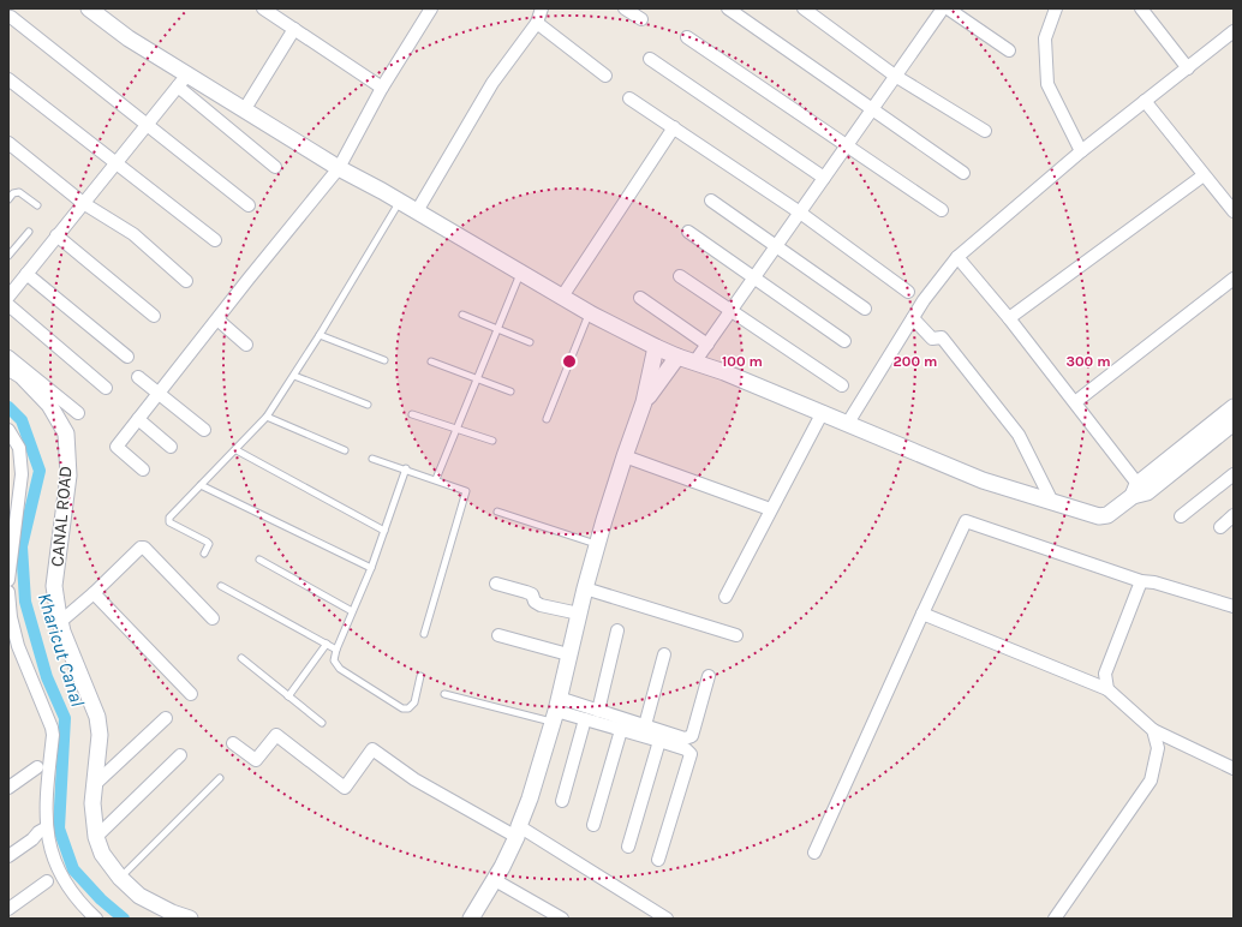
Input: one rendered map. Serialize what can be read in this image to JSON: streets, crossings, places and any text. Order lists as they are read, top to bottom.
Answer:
{
  "streets": {
    "street": ["CANAL ROAD"]
  },
  "water": ["Kharicut Canal"],
  "rings": ["100 m", "200 m", "300 m"]
}
